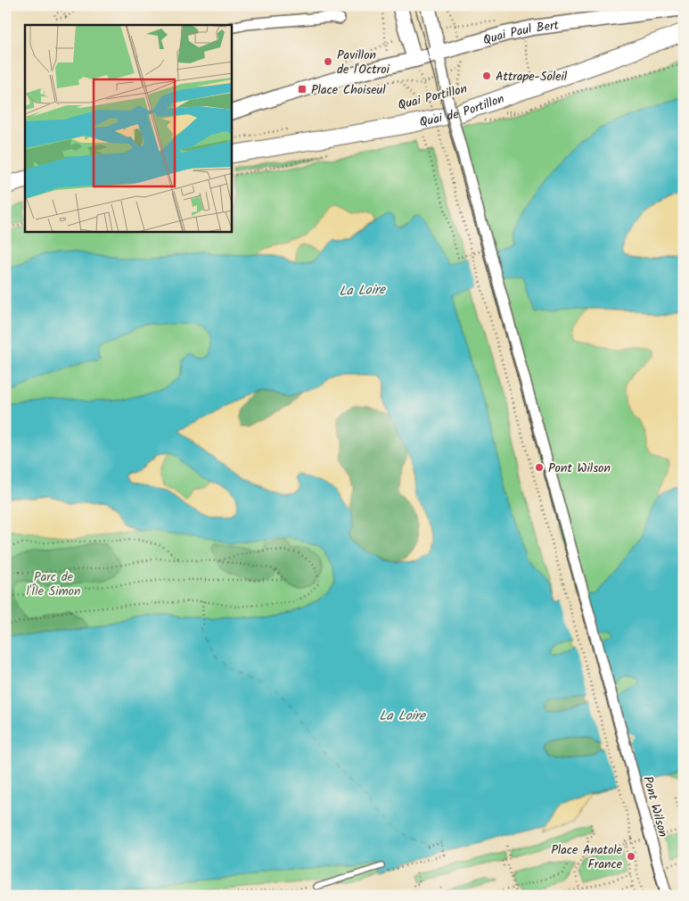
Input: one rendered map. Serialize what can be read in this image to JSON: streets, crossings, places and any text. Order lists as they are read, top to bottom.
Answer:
{
  "streets": {
    "main road": ["Quai Paul Bert", "Quai de Portillon"],
    "street": ["Pont Wilson"],
    "path": ["Quai Portillon"]
  },
  "crossings": [
    ["Quai Paul Bert", "Pont Wilson"]
  ],
  "water": ["La Loire"],
  "parks": ["Parc de l'Île Simon"],
  "places": {
    "other": [
      "Pavillon de l'Octroi",
      "Attrape-Soleil",
      "Pont Wilson",
      "Place Anatole France"
    ],
    "transit": ["Place Choiseul"]
  }
}
